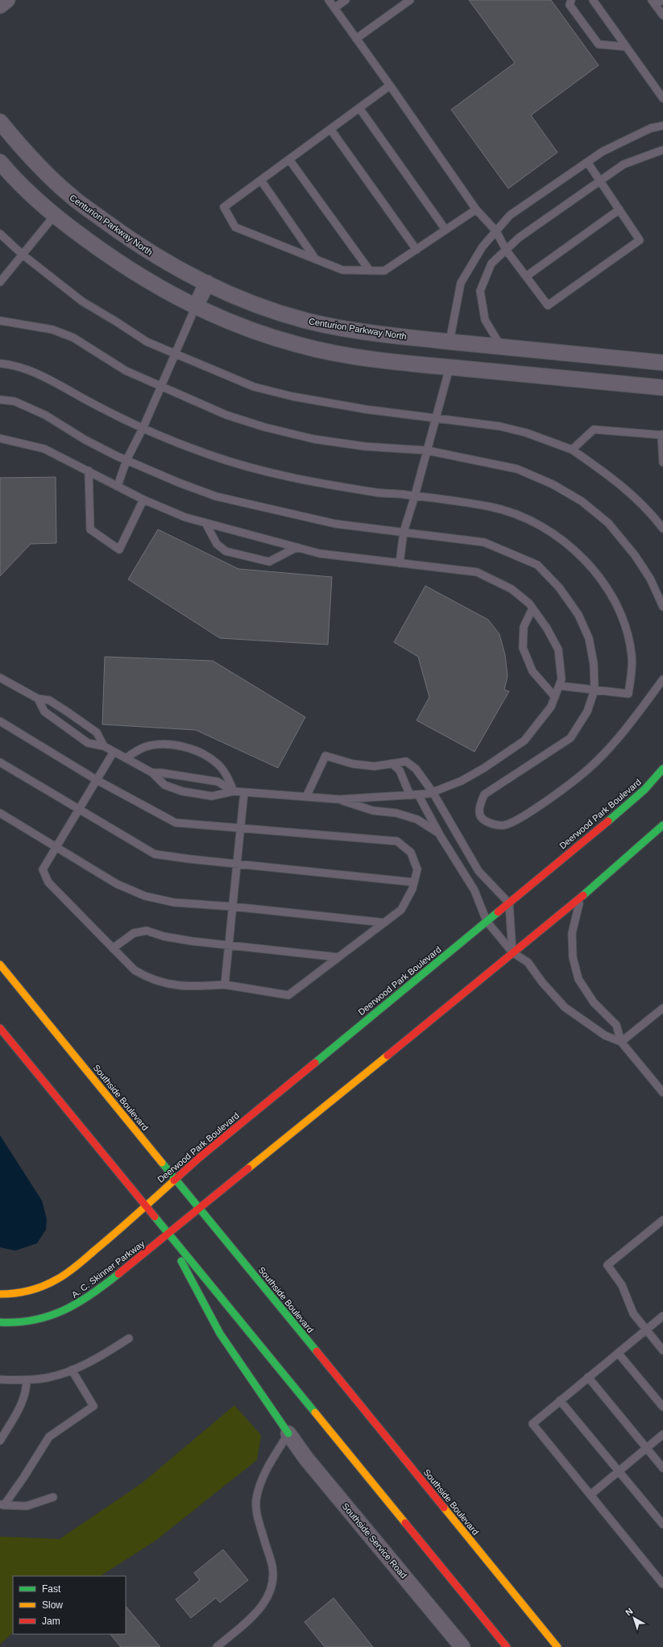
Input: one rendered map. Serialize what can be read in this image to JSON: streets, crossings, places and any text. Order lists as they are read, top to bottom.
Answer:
{
  "streets": {
    "main road": ["Deerwood Park Boulevard", "Southside Boulevard", "A. C. Skinner Parkway"],
    "street": ["Centurion Parkway North", "Southside Service Road"]
  },
  "crossings": [
    ["Deerwood Park Boulevard", "Southside Boulevard"]
  ],
  "legend": ["Fast", "Slow", "Jam"],
  "north": "top left"
}
